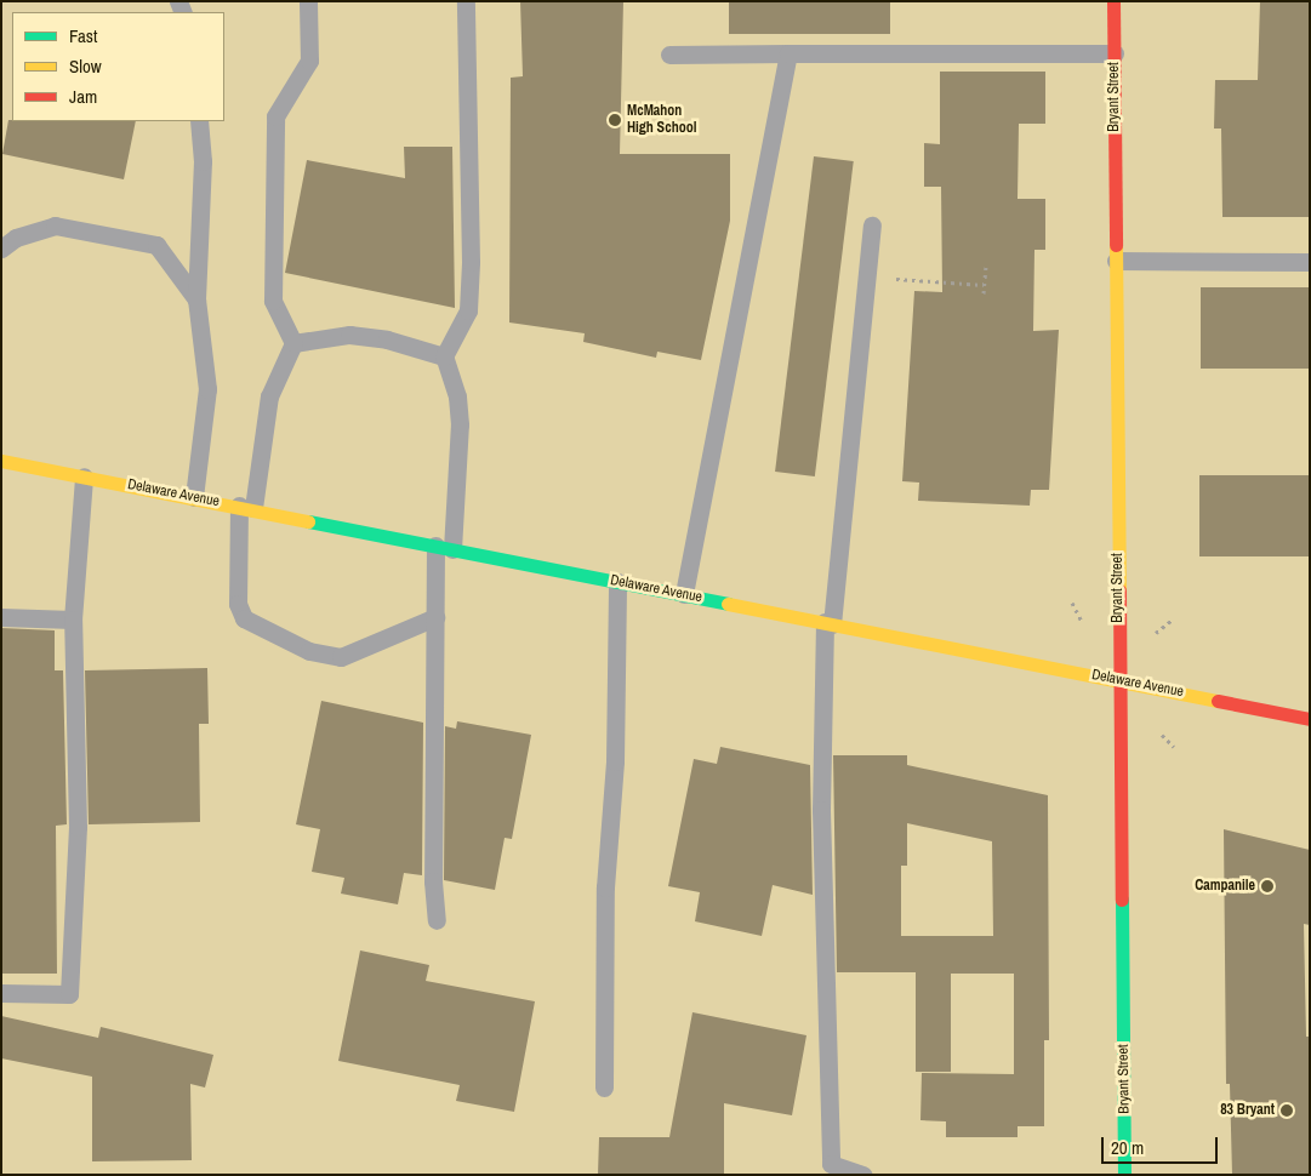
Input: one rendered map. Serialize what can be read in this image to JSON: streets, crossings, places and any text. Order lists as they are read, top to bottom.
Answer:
{
  "streets": {
    "main road": ["Bryant Street", "Delaware Avenue"]
  },
  "crossings": [
    ["Bryant Street", "Delaware Avenue"]
  ],
  "places": ["McMahon High School", "Campanile", "83 Bryant"],
  "legend": ["Fast", "Slow", "Jam"],
  "scale_bar": "20 m"
}
